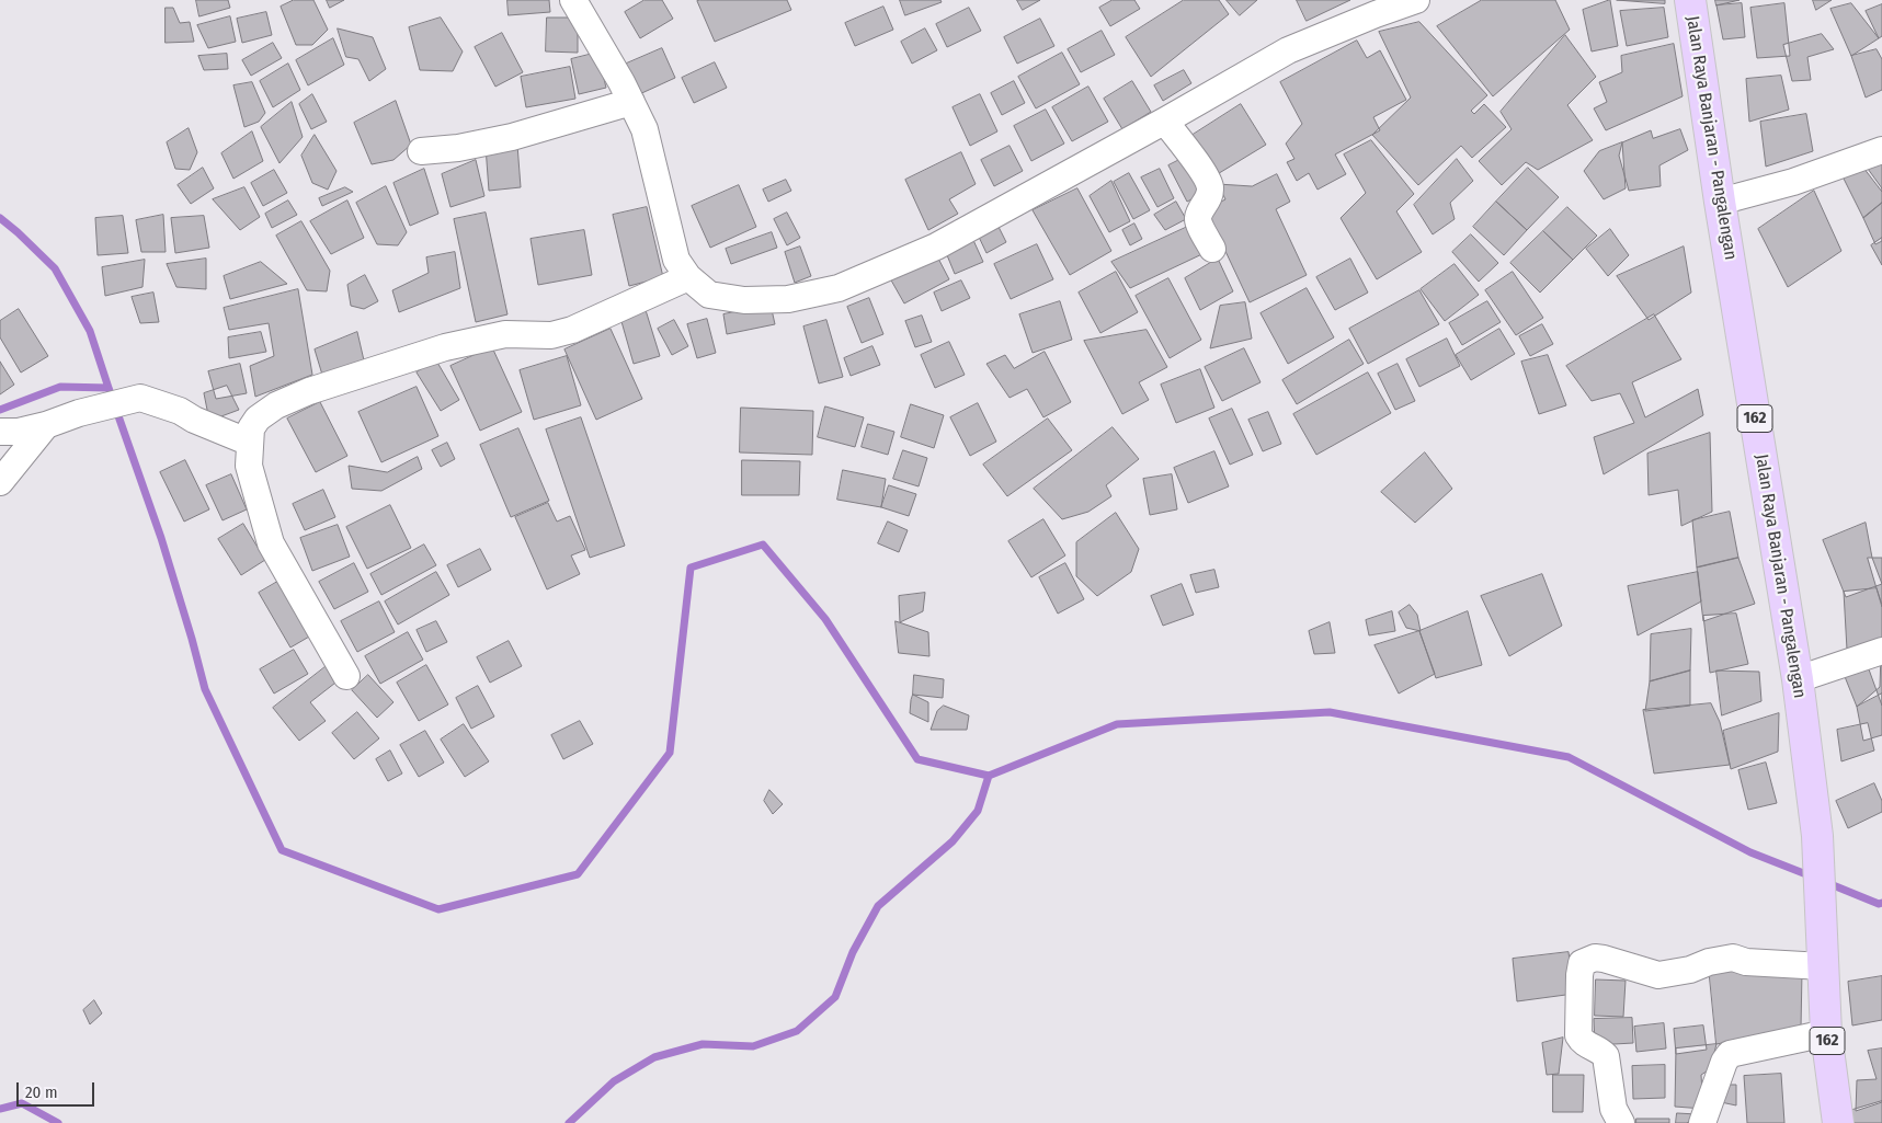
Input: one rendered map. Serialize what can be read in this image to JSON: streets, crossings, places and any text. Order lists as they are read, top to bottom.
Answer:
{
  "streets": {
    "main road": ["Jalan Raya Banjaran - Pangalengan", "162"]
  },
  "scale_bar": "20 m"
}
